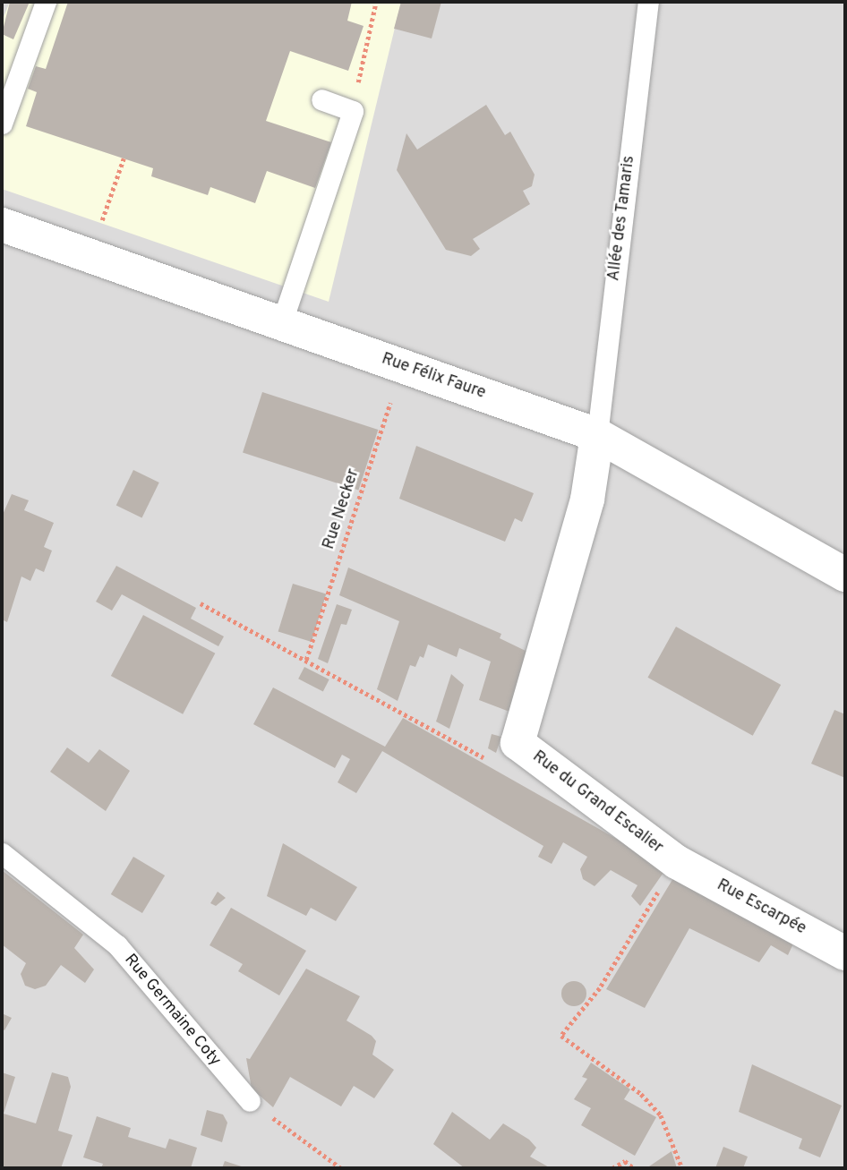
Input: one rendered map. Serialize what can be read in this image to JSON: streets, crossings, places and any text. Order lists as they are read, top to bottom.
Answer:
{
  "streets": {
    "street": ["Rue Félix Faure", "Rue du Grand Escalier", "Rue Escarpée"],
    "lane": ["Allée des Tamaris", "Rue Germaine Coty"],
    "path": ["Rue Necker"]
  },
  "crossings": [
    ["Allée des Tamaris", "Rue Félix Faure"],
    ["Allée des Tamaris", "Rue du Grand Escalier"],
    ["Rue Félix Faure", "Rue Necker"],
    ["Rue Félix Faure", "Rue du Grand Escalier"],
    ["Rue du Grand Escalier", "Rue Escarpée"]
  ]
}
